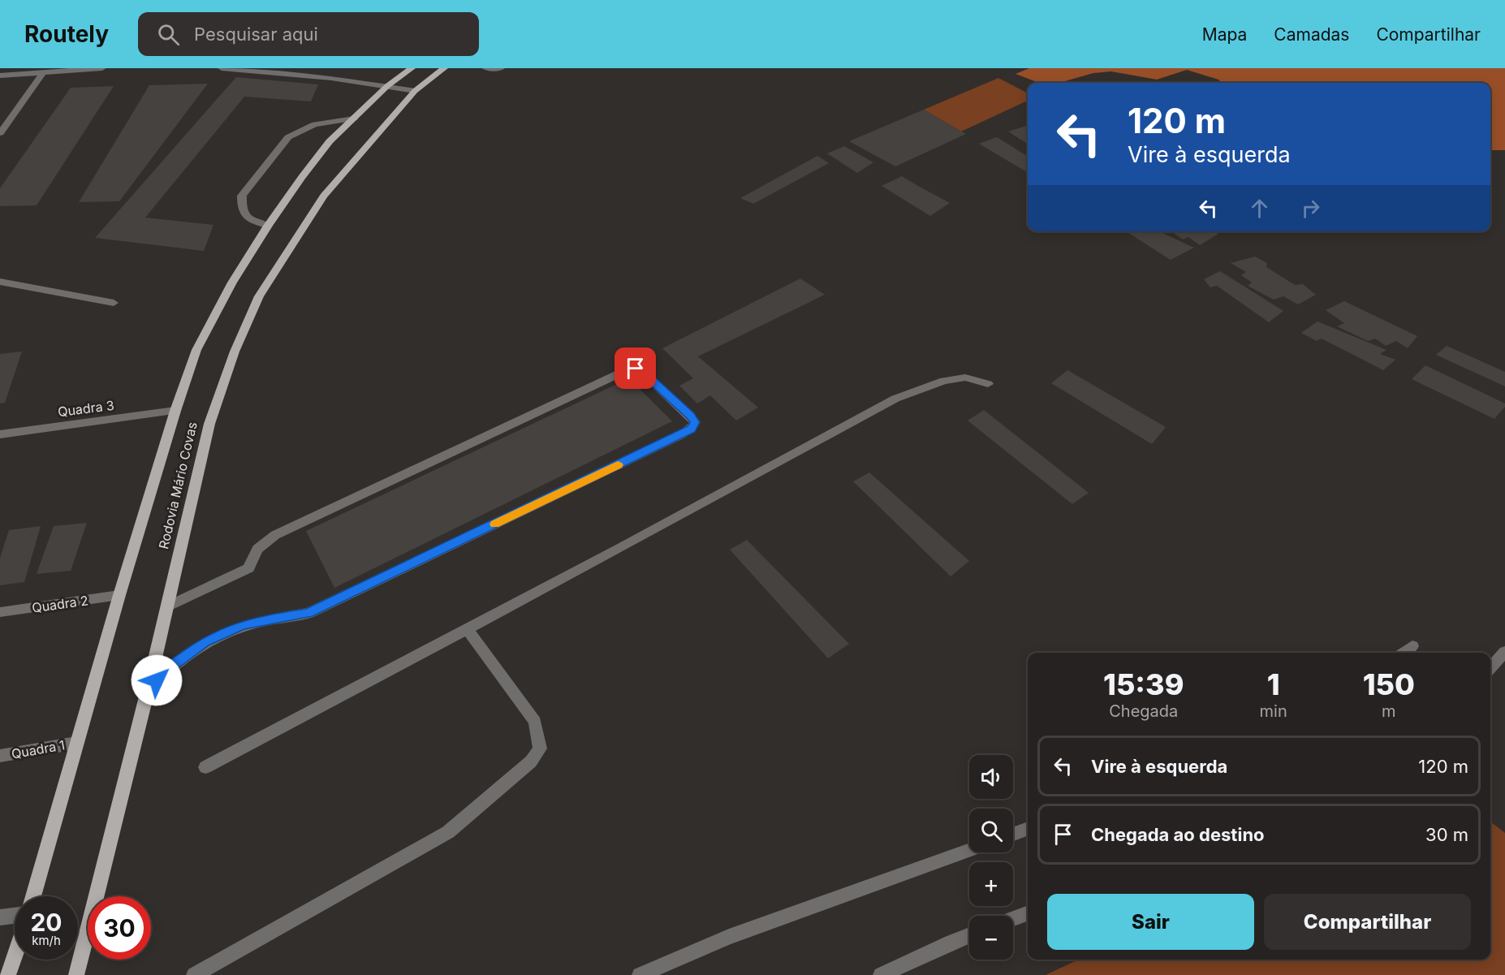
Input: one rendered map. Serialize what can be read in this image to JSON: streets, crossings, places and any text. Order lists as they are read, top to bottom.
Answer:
{
  "streets": {
    "main road": ["Rodovia Mário Covas"],
    "street": ["Quadra 3", "Quadra 2", "Quadra 1"]
  },
  "crossings": [
    ["Quadra 3", "Rodovia Mário Covas"],
    ["Rodovia Mário Covas", "Quadra 2"],
    ["Rodovia Mário Covas", "Quadra 1"]
  ],
  "page": {
    "header": "Routely",
    "search": "Pesquisar aqui",
    "nav": ["Mapa", "Camadas", "Compartilhar"],
    "turn": ["120 m", "Vire à esquerda"],
    "eta": [
      "15:39",
      "Chegada",
      "1",
      "min",
      "150",
      "m"
    ],
    "list": [
      {
        "name": "Vire à esquerda",
        "value": "120 m"
      },
      {
        "name": "Chegada ao destino",
        "value": "30 m"
      }
    ],
    "map_buttons": ["+", "−"],
    "buttons": ["Sair", "Compartilhar"],
    "speed": "20 km/h",
    "limit": "30"
  }
}
